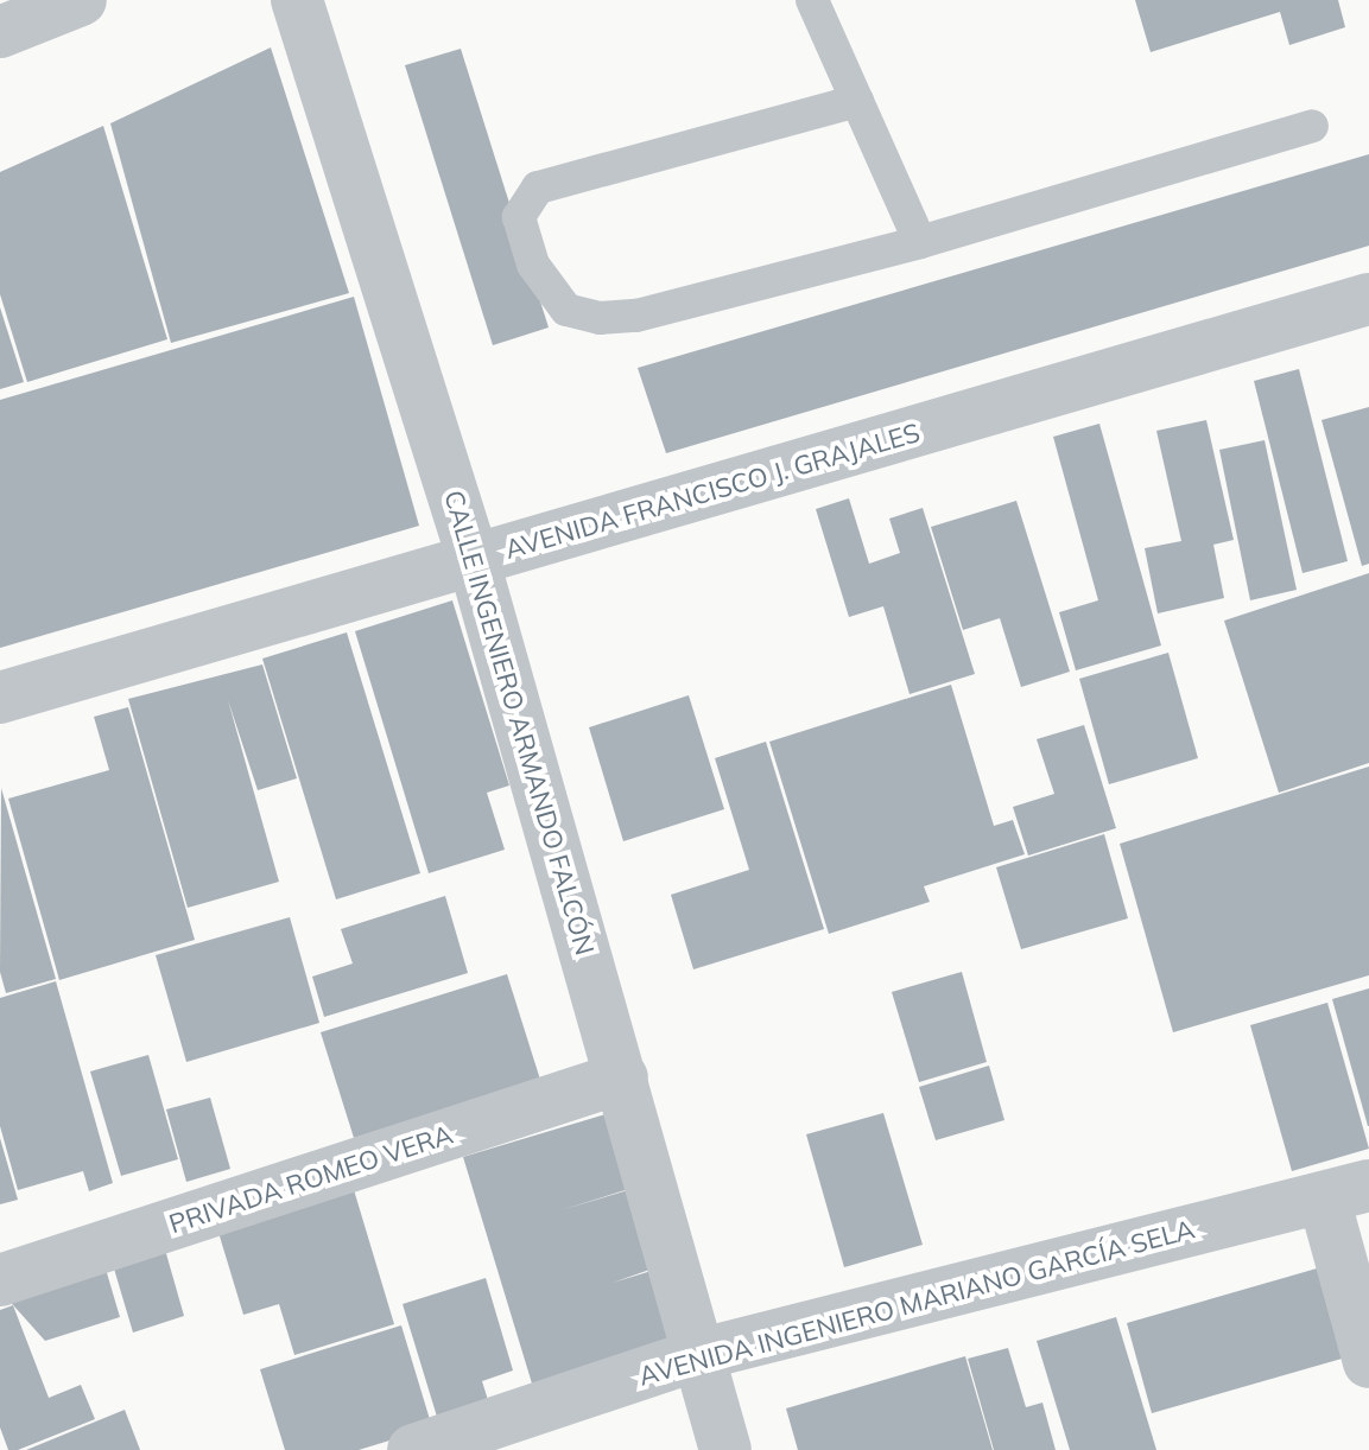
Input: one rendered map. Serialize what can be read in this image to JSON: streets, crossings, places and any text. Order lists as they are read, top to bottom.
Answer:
{
  "streets": {
    "street": [
      "AVENIDA FRANCISCO J. GRAJALES",
      "CALLE INGENIERO ARMANDO FALCÓN",
      "PRIVADA ROMEO VERA",
      "AVENIDA INGENIERO MARIANO GARCÍA SELA"
    ]
  },
  "crossings": [
    ["AVENIDA FRANCISCO J. GRAJALES", "CALLE INGENIERO ARMANDO FALCÓN"],
    ["CALLE INGENIERO ARMANDO FALCÓN", "PRIVADA ROMEO VERA"],
    ["CALLE INGENIERO ARMANDO FALCÓN", "AVENIDA INGENIERO MARIANO GARCÍA SELA"]
  ]
}
